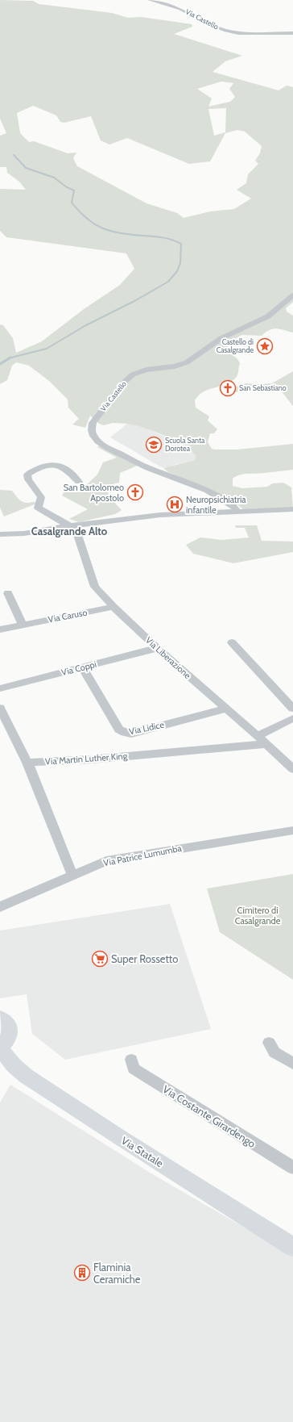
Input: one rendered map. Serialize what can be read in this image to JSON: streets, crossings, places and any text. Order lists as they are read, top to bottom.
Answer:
{
  "streets": {
    "main road": ["Via Statale"],
    "street": [
      "Via Castello",
      "Via Caruso",
      "Via Liberazione",
      "Via Coppi",
      "Via Lidice",
      "Via Martin Luther King",
      "Via Patrice Lumumba",
      "Via Costante Girardengo"
    ]
  },
  "crossings": [
    ["Via Caruso", "Via Liberazione"],
    ["Via Liberazione", "Via Coppi"],
    ["Via Liberazione", "Via Lidice"],
    ["Via Liberazione", "Via Martin Luther King"],
    ["Via Coppi", "Via Lidice"]
  ],
  "districts": ["Casalgrande Alto"],
  "parks": ["Cimitero di Casalgrande"],
  "places": {
    "place": ["Castello di Casalgrande"],
    "church": ["San Sebastiano", "San Bartolomeo Apostolo"],
    "school or university": ["Scuola Santa Dorotea"],
    "hospital": ["Neuropsichiatria infantile"],
    "supermarket": ["Super Rossetto"],
    "building": ["Flaminia Ceramiche"]
  }
}
